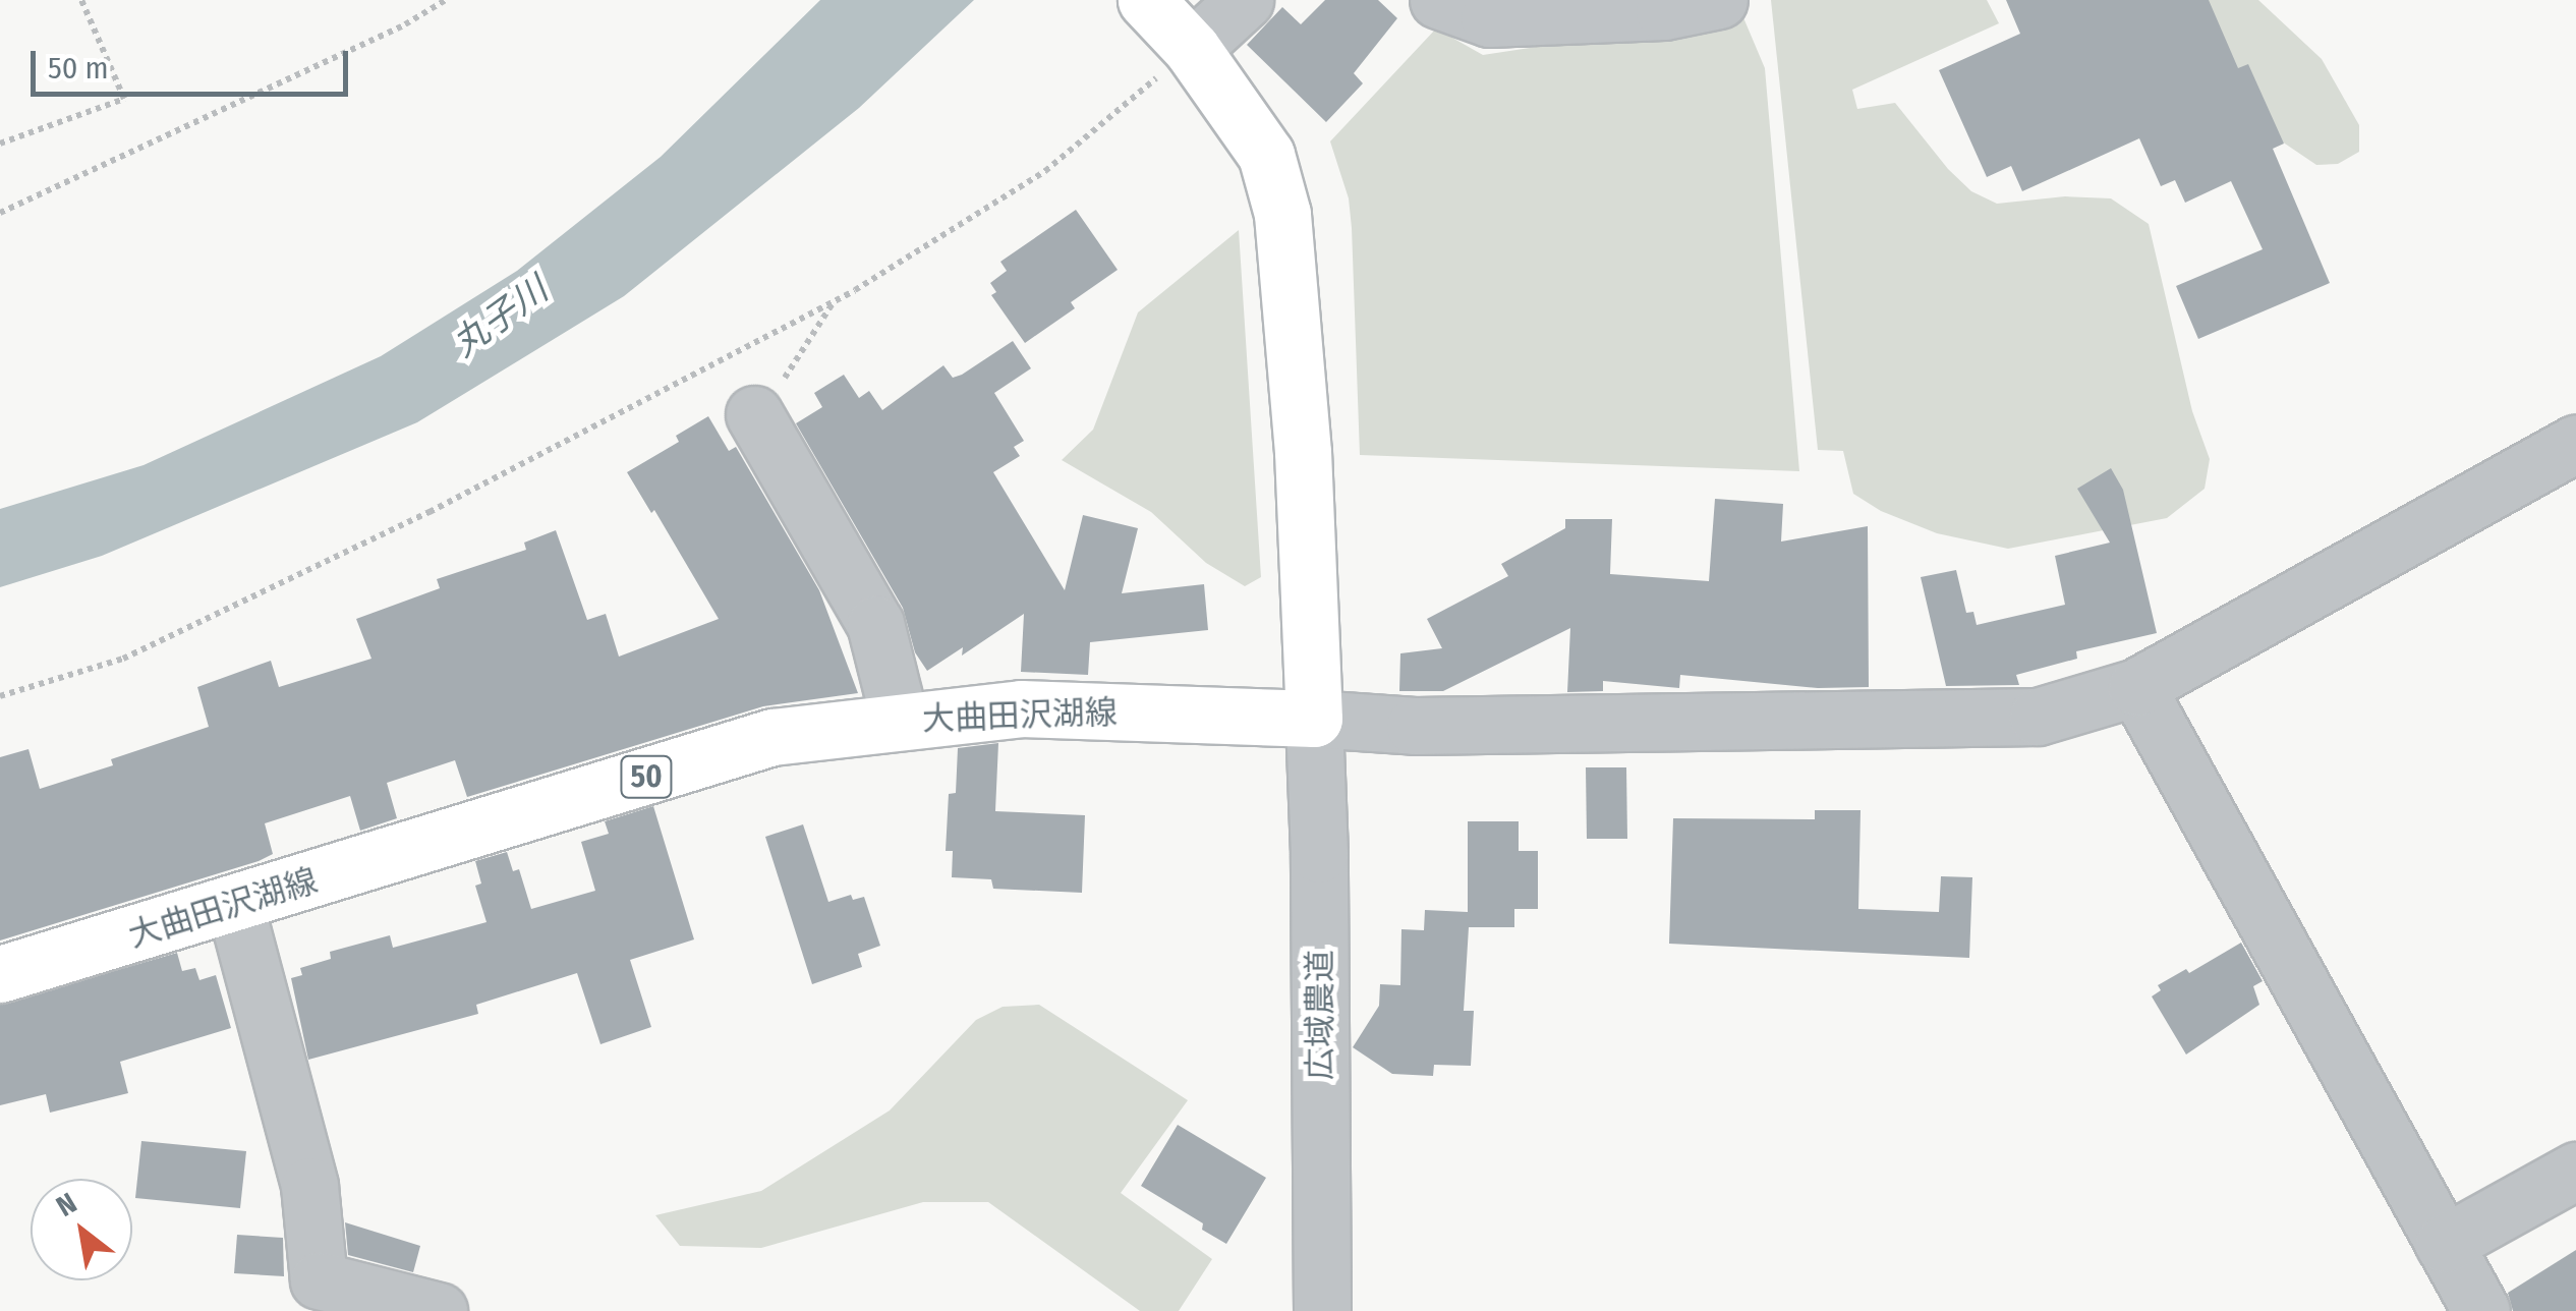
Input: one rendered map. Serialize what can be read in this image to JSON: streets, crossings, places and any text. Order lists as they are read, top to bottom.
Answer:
{
  "streets": {
    "main road": ["大曲田沢湖線", "50"],
    "street": ["広域農道"]
  },
  "crossings": [
    ["大曲田沢湖線", "広域農道"]
  ],
  "water": ["丸子川"],
  "scale_bar": "50 m",
  "north": "top left"
}
